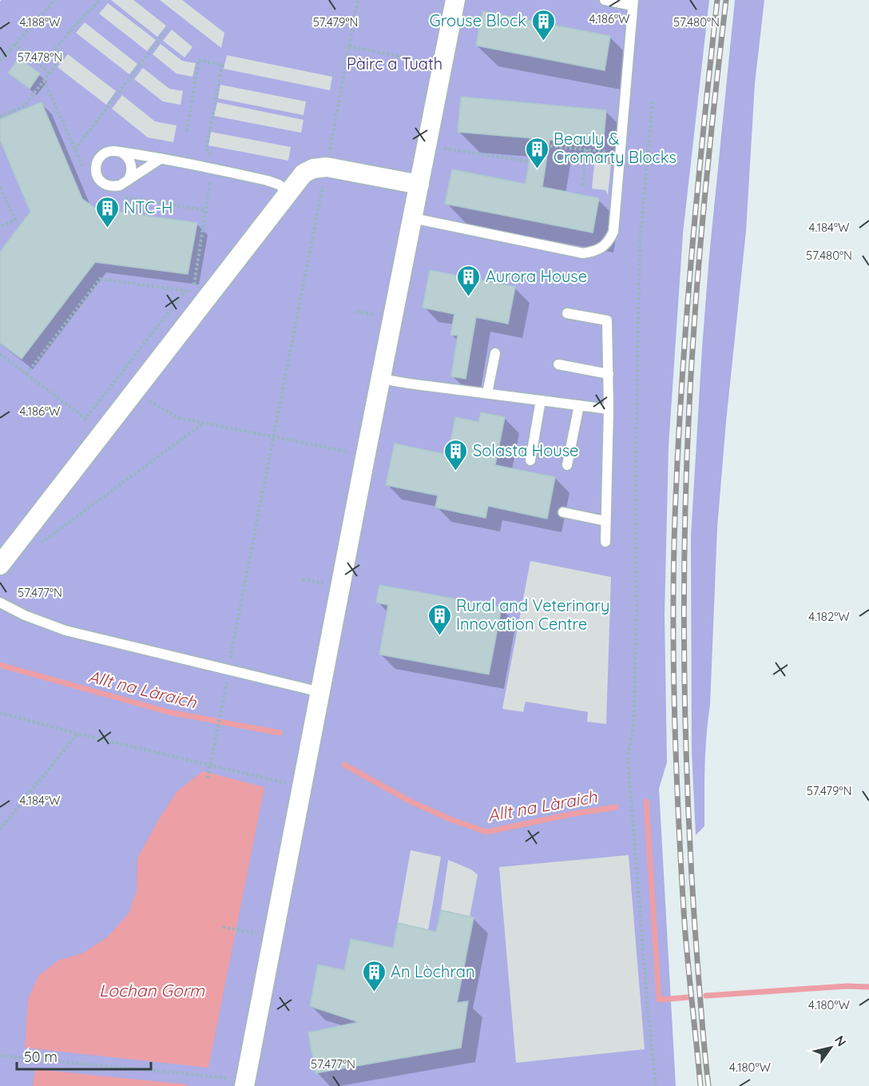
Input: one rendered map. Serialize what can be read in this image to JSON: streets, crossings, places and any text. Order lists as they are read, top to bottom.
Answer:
{
  "water": ["Allt na Làraich", "Lochan Gorm"],
  "parks": ["Pàirc a Tuath"],
  "places": {
    "building": [
      "Grouse Block",
      "Beauly & Cromarty Blocks",
      "NTC-H",
      "Aurora House",
      "Solasta House",
      "Rural and Veterinary Innovation Centre",
      "An Lòchran"
    ]
  },
  "scale_bar": "50 m",
  "north": "top right",
  "coordinates": [
    "4.186°W",
    "57.480°N",
    "57.479°N",
    "4.188°W",
    "57.478°N",
    "4.184°W",
    "57.477°N",
    "4.182°W",
    "4.180°W"
  ]
}
